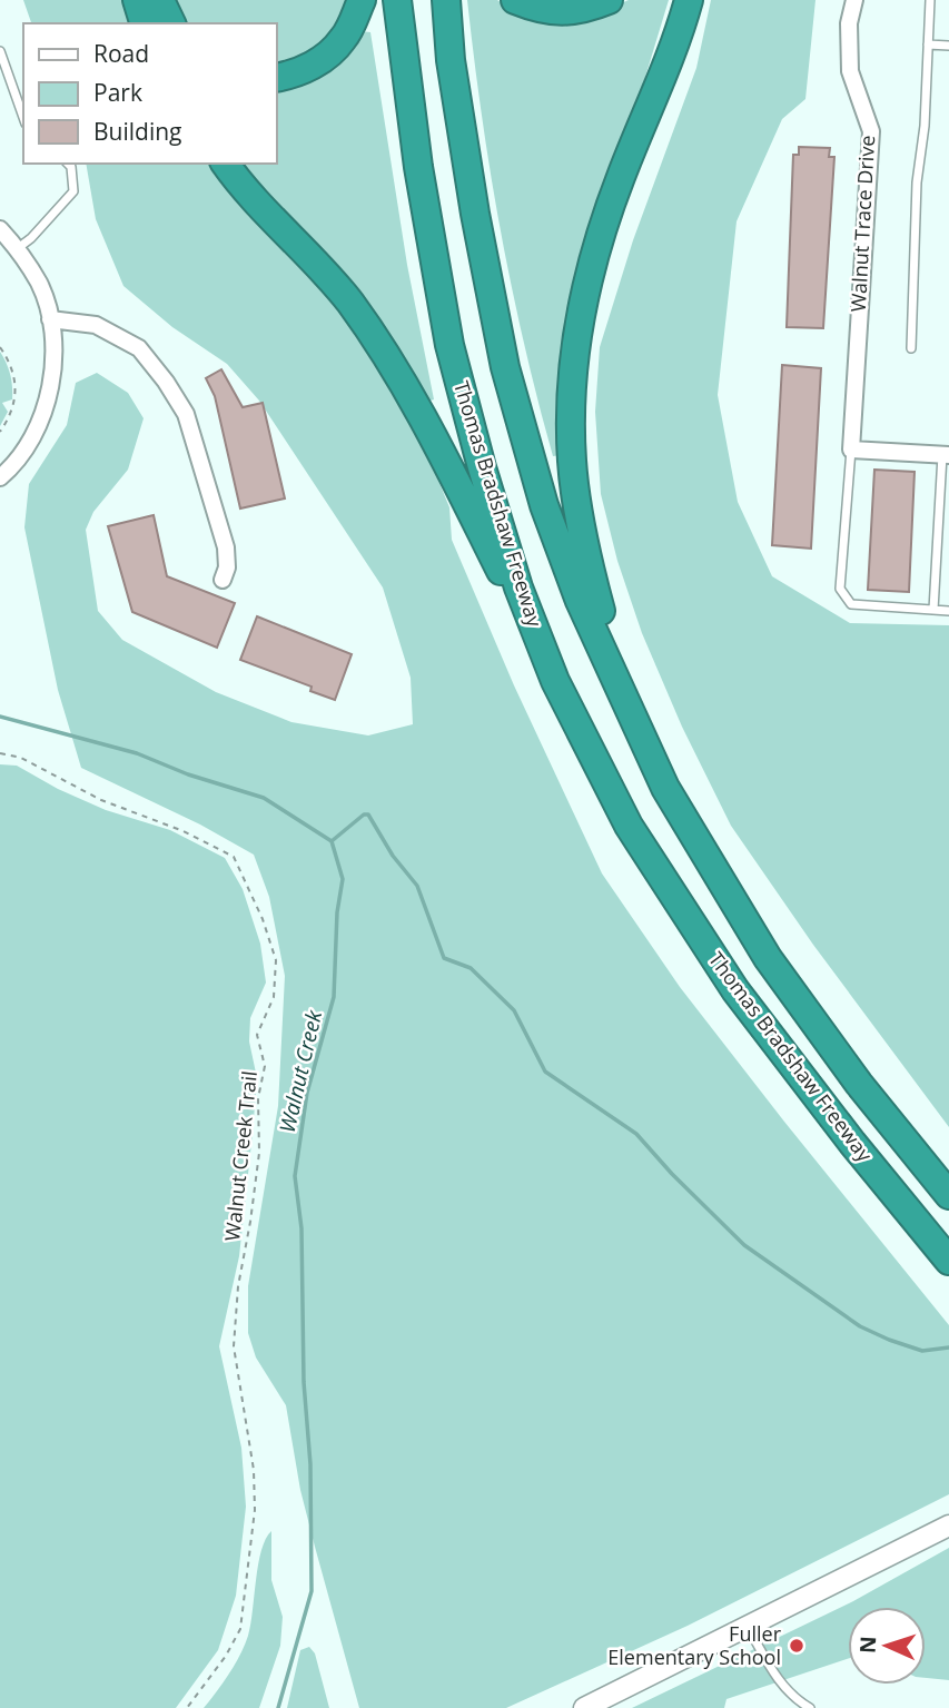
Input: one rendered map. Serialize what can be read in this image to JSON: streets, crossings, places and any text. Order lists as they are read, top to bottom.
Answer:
{
  "streets": {
    "highway": ["Thomas Bradshaw Freeway"],
    "street": ["Walnut Trace Drive"],
    "path": ["Walnut Creek Trail"]
  },
  "water": ["Walnut Creek"],
  "places": ["Fuller Elementary School"],
  "legend": ["Road", "Park", "Building"],
  "north": "left"
}
